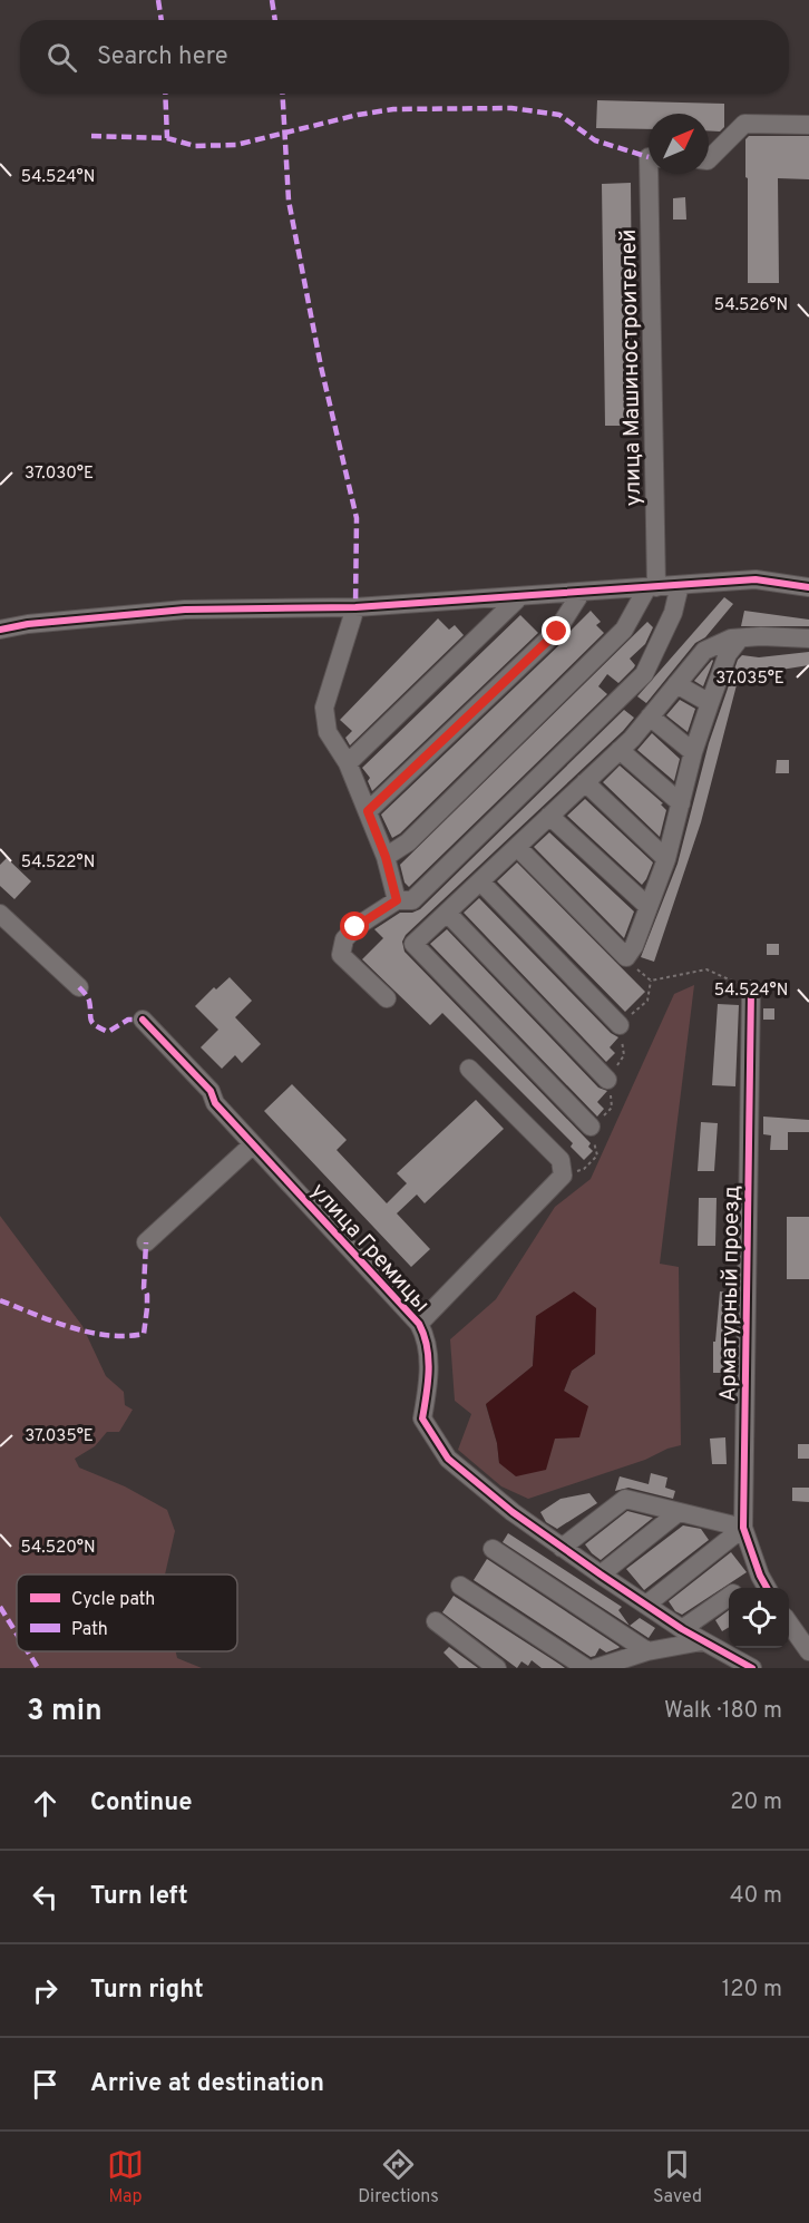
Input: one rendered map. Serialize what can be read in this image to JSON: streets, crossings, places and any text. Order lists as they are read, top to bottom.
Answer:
{
  "streets": {
    "street": ["улица Машиностроителей", "улица Гремицы", "Арматурный проезд"]
  },
  "legend": ["Cycle path", "Path"],
  "north": "top right",
  "page": {
    "search": "Search here",
    "heading": ["3 min", "Walk · 180 m"],
    "list": [
      ["Continue", "20 m"],
      ["Turn left", "40 m"],
      ["Turn right", "120 m"],
      "Arrive at destination"
    ],
    "nav": ["Map", "Directions", "Saved"]
  },
  "coordinates": [
    "54.524°N",
    "54.526°N",
    "37.030°E",
    "37.035°E",
    "54.522°N",
    "54.520°N"
  ]
}
